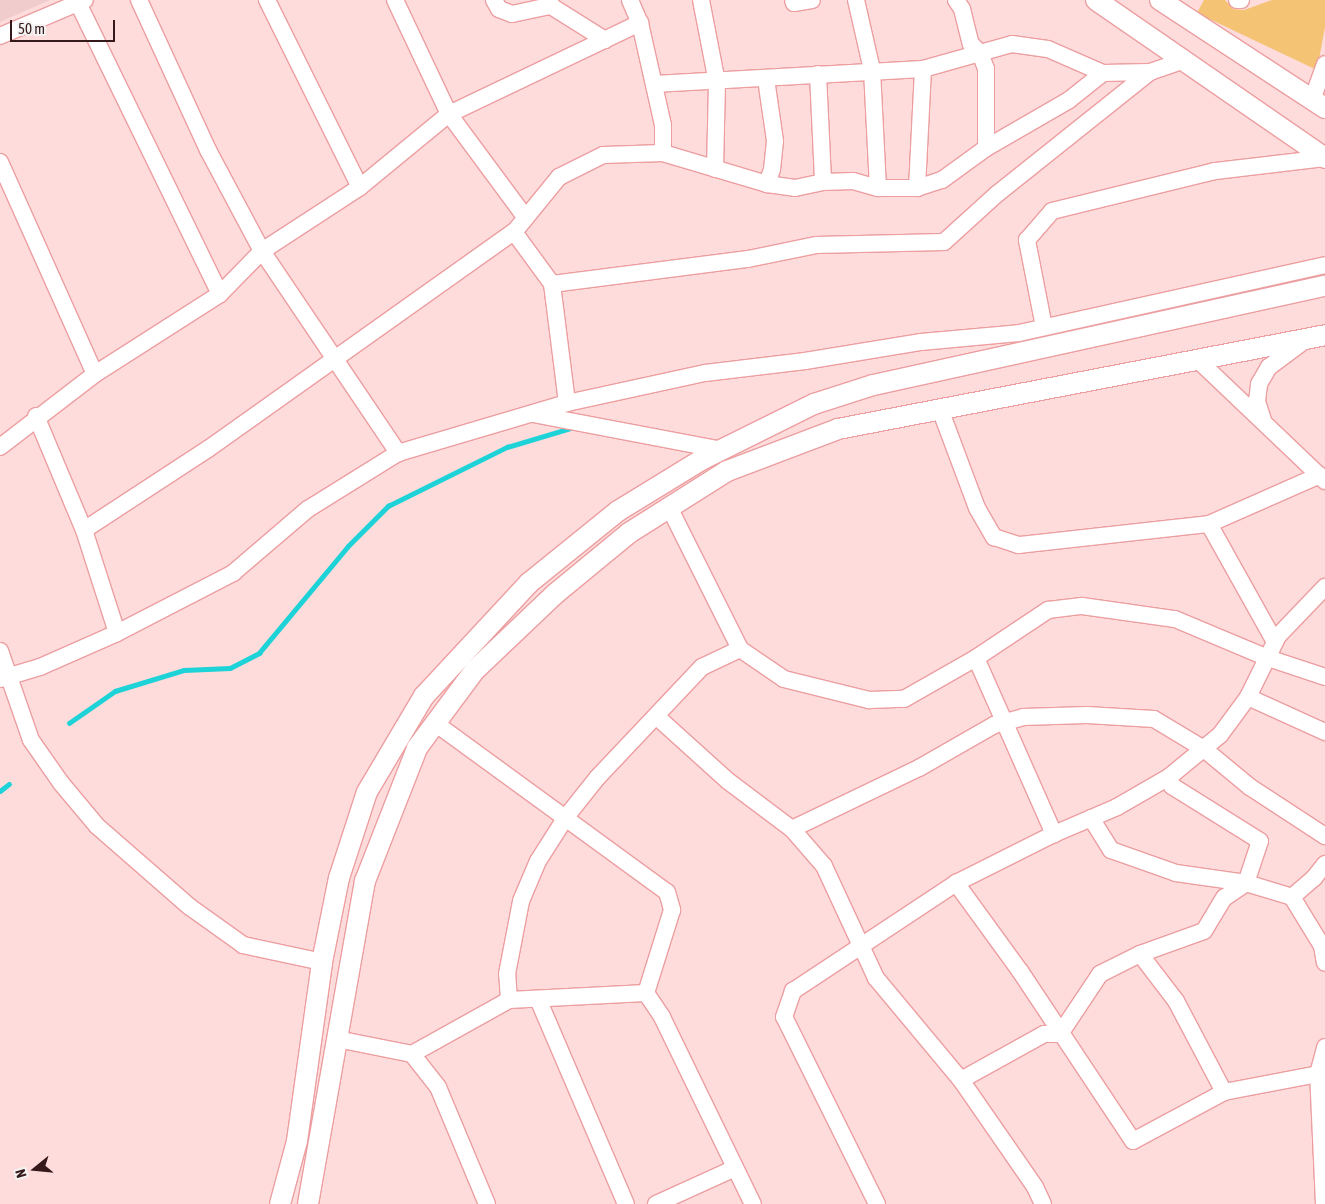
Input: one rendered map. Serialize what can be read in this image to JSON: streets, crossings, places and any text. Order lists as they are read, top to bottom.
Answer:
{
  "scale_bar": "50 m",
  "north": "left"
}
